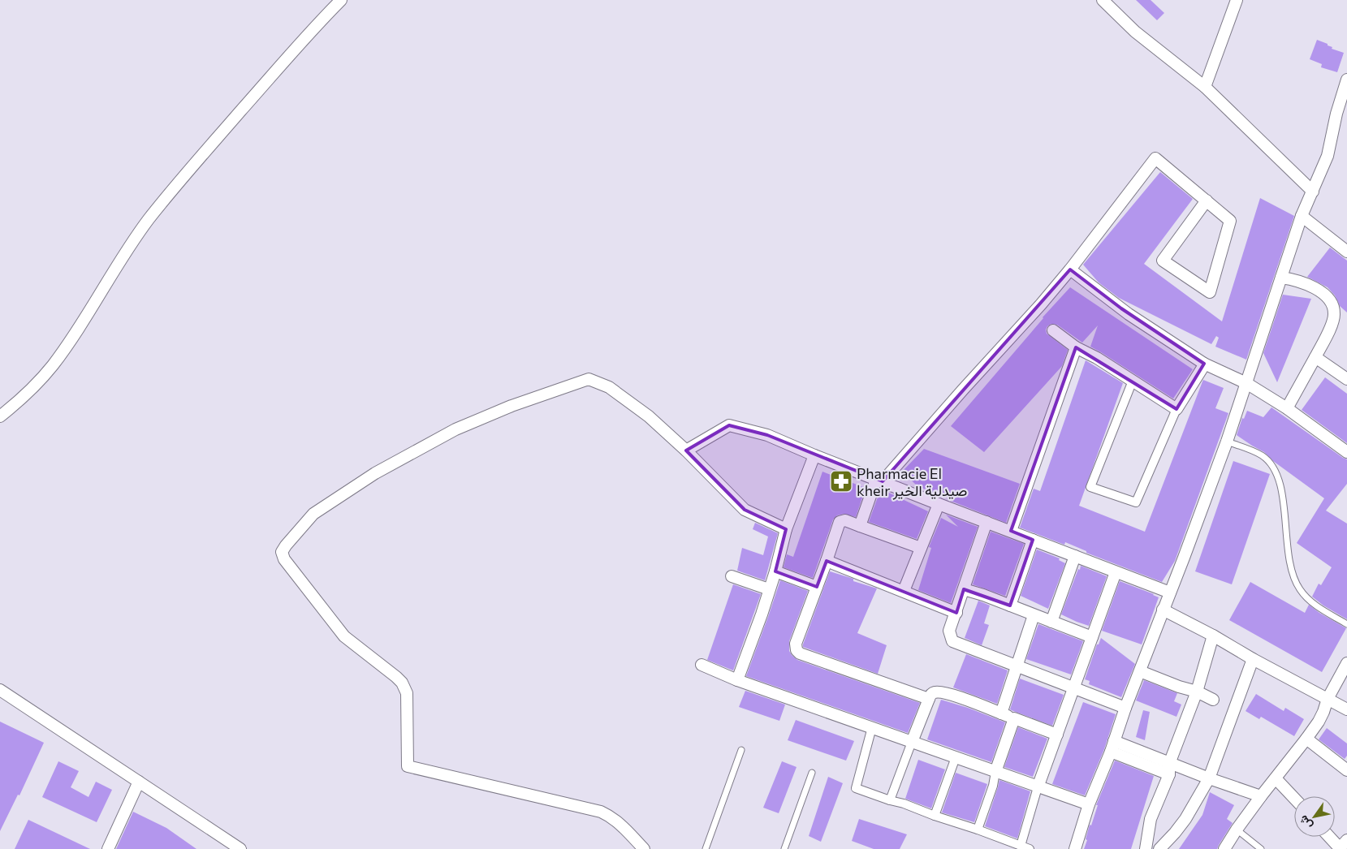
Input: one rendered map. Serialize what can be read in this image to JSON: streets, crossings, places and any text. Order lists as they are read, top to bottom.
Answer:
{
  "places": {
    "pharmacy": ["Pharmacie El kheir صيدلية الخير"]
  },
  "north": "bottom left"
}
